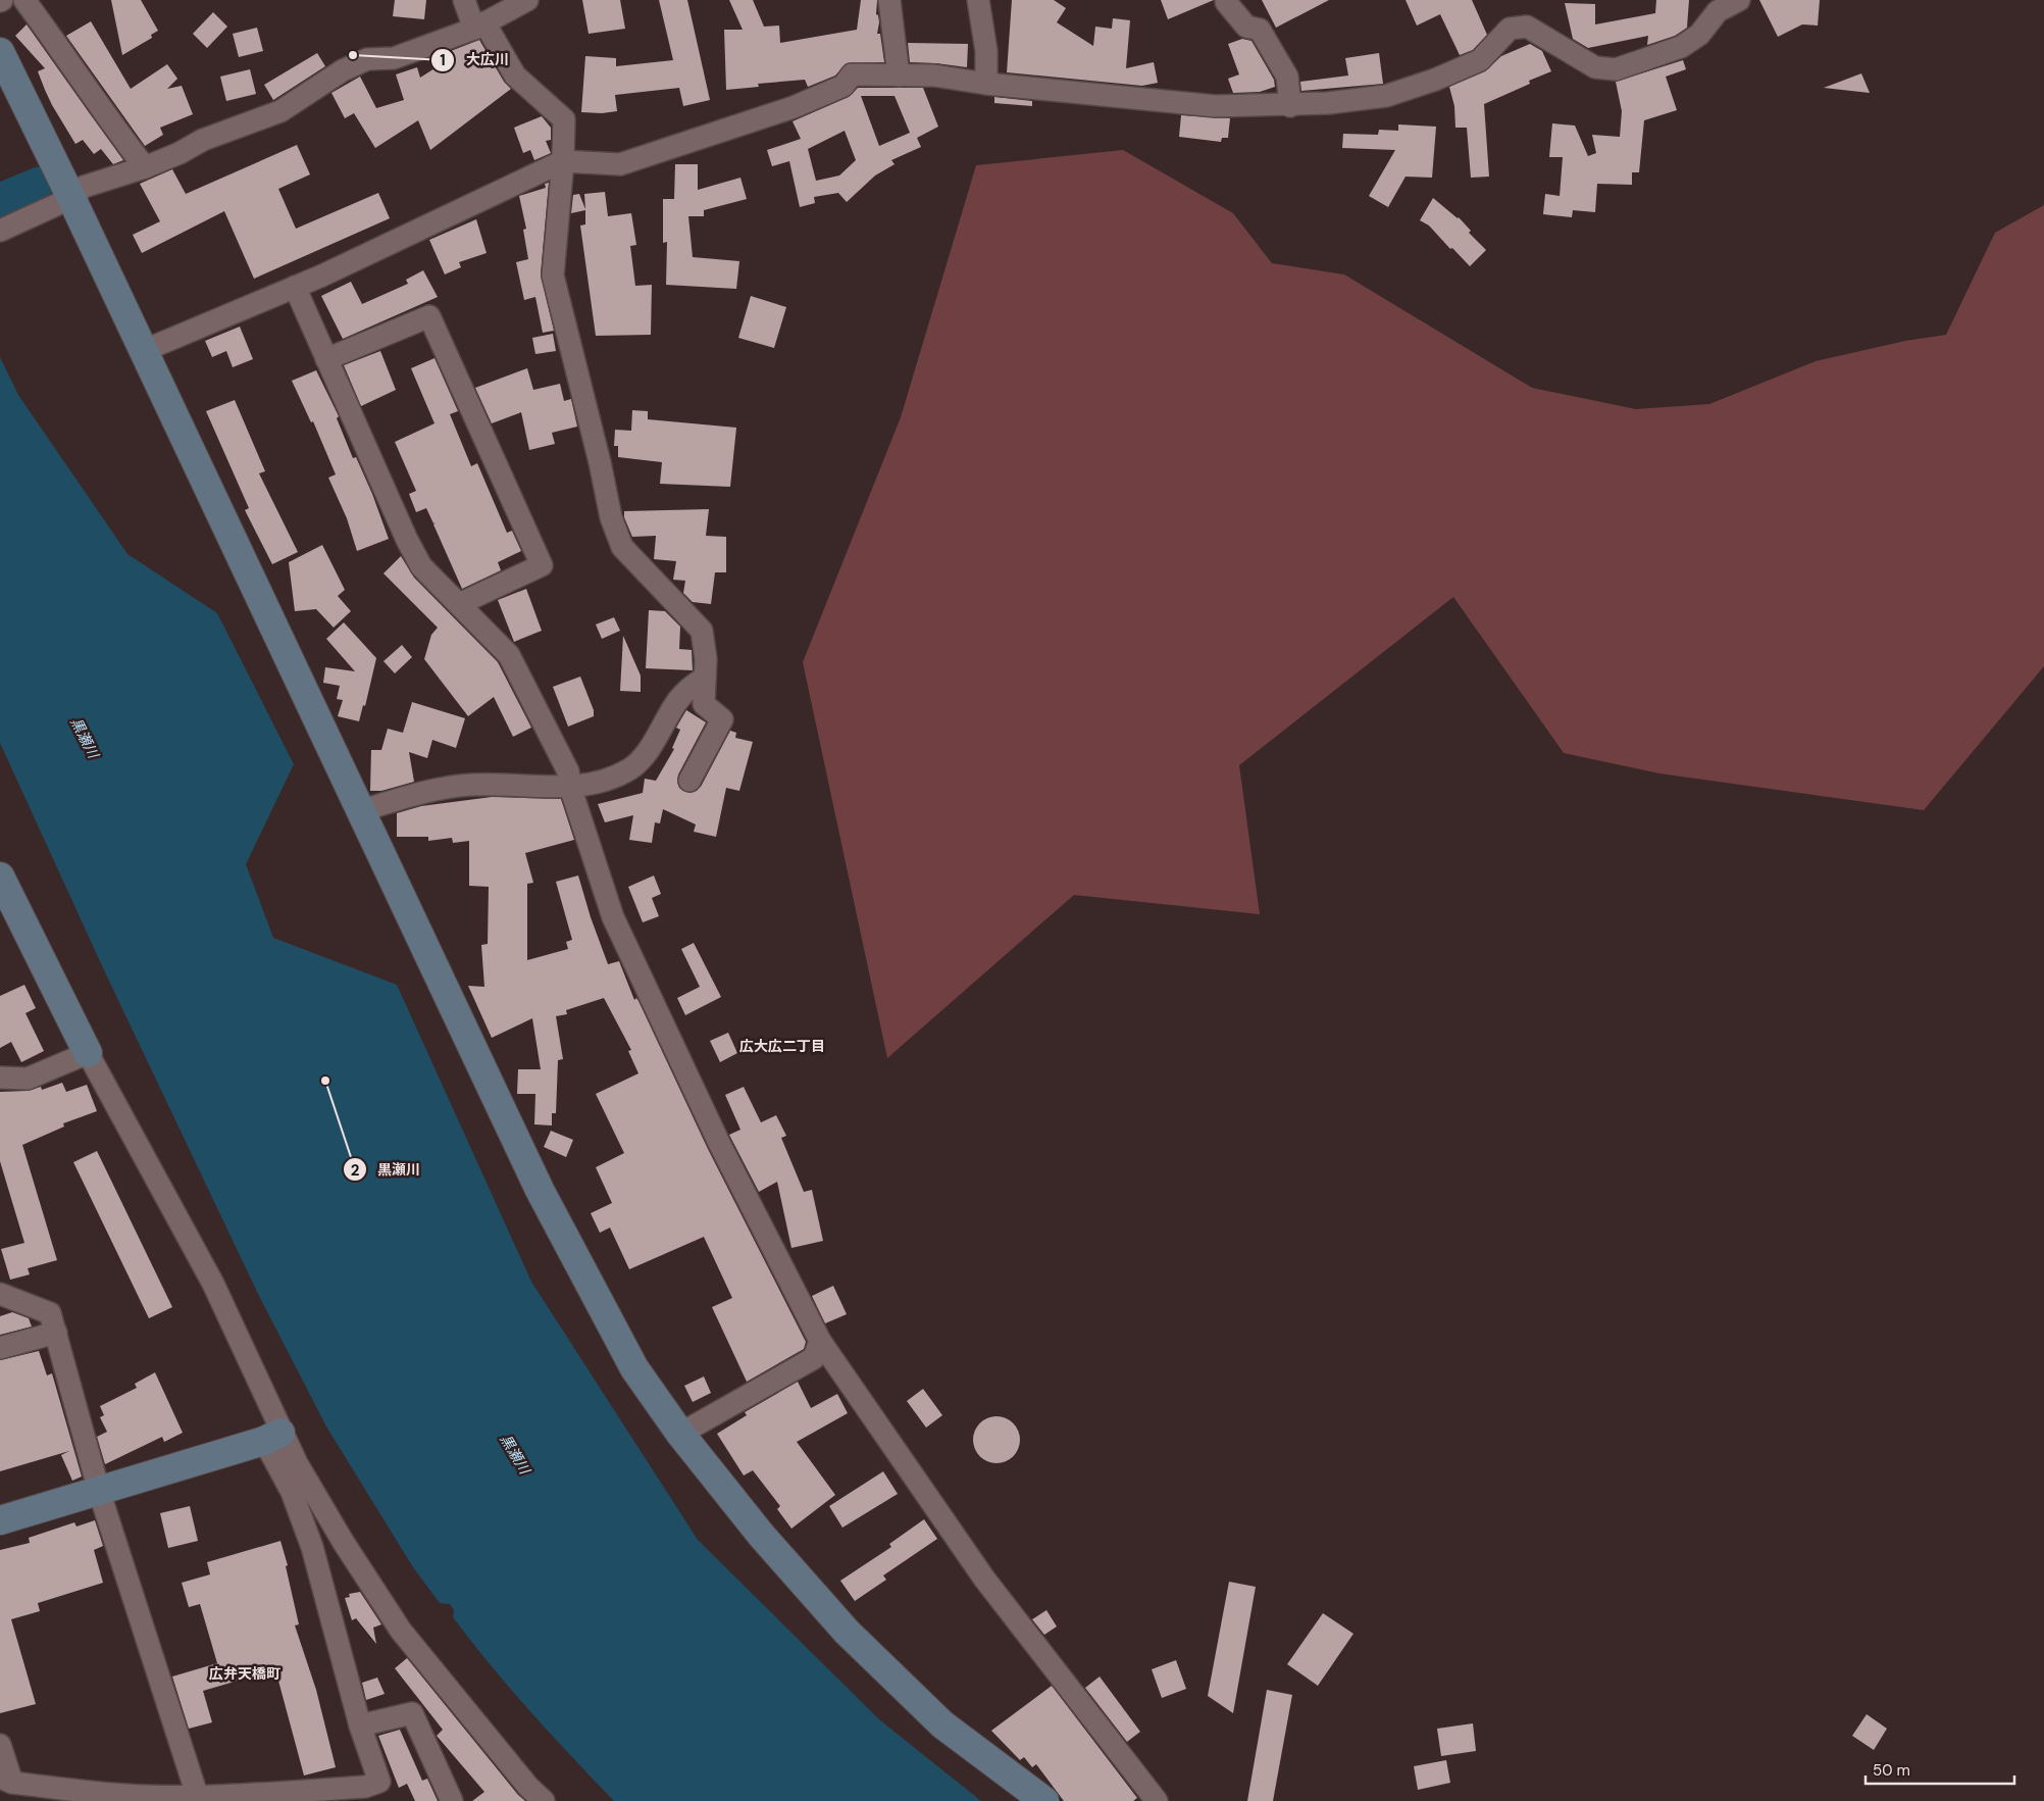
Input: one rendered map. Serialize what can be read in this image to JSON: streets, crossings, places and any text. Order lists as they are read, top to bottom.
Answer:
{
  "districts": ["広大広二丁目", "広弁天橋町"],
  "water": ["黒瀬川"],
  "places": ["大広川", "黒瀬川"],
  "scale_bar": "50 m"
}
